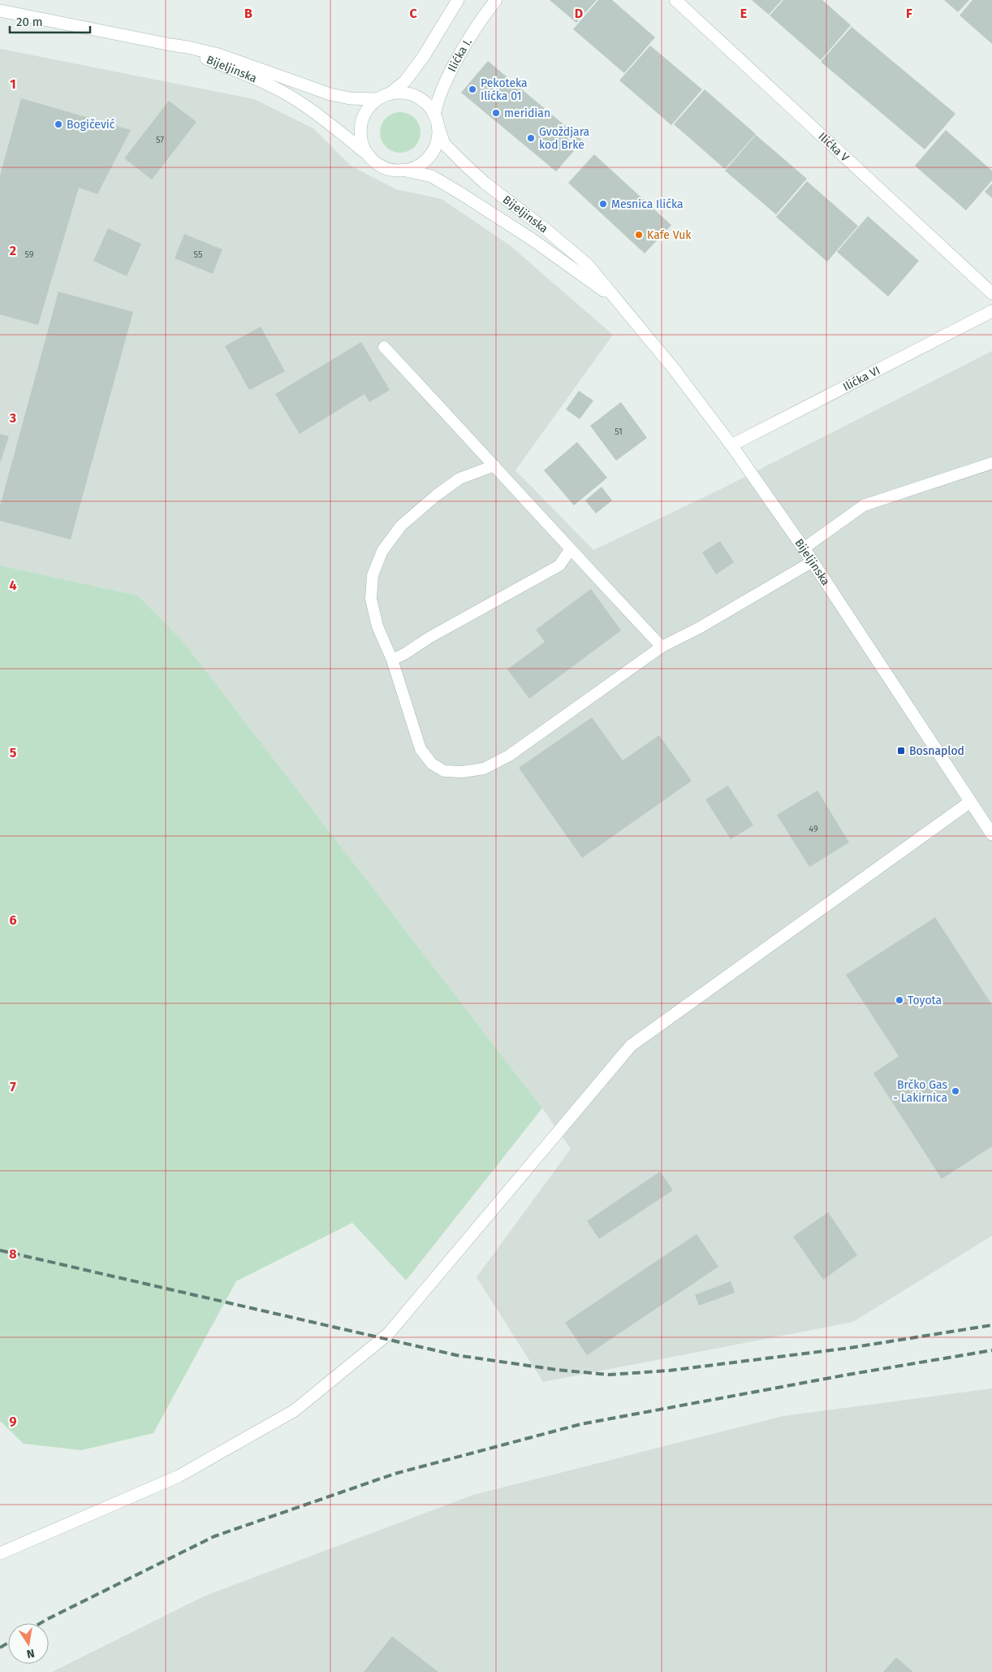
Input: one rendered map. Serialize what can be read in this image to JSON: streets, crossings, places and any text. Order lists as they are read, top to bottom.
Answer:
{
  "streets": {
    "street": [
      "Ilićka I.",
      "Bijeljinska",
      "Ilićka V",
      "Ilićka VI"
    ]
  },
  "crossings": [
    ["Ilićka I.", "Bijeljinska"],
    ["Bijeljinska", "Ilićka VI"]
  ],
  "places": {
    "other": [
      "Pekoteka Ilićka 01",
      "meridian",
      "Bogičević",
      "Gvoždjara kod Brke",
      "Mesnica Ilićka",
      "Kafe Vuk",
      "Toyota",
      "Brčko Gas - Lakirnica"
    ],
    "transit": ["Bosnaplod"]
  },
  "house_numbers": [
    "57",
    "59",
    "55",
    "51",
    "49"
  ],
  "scale_bar": "20 m",
  "north": "bottom",
  "grid": {
    "columns": [
      "B",
      "C",
      "D",
      "E",
      "F"
    ],
    "rows": [
      "1",
      "2",
      "3",
      "4",
      "5",
      "6",
      "7",
      "8",
      "9"
    ]
  }
}
